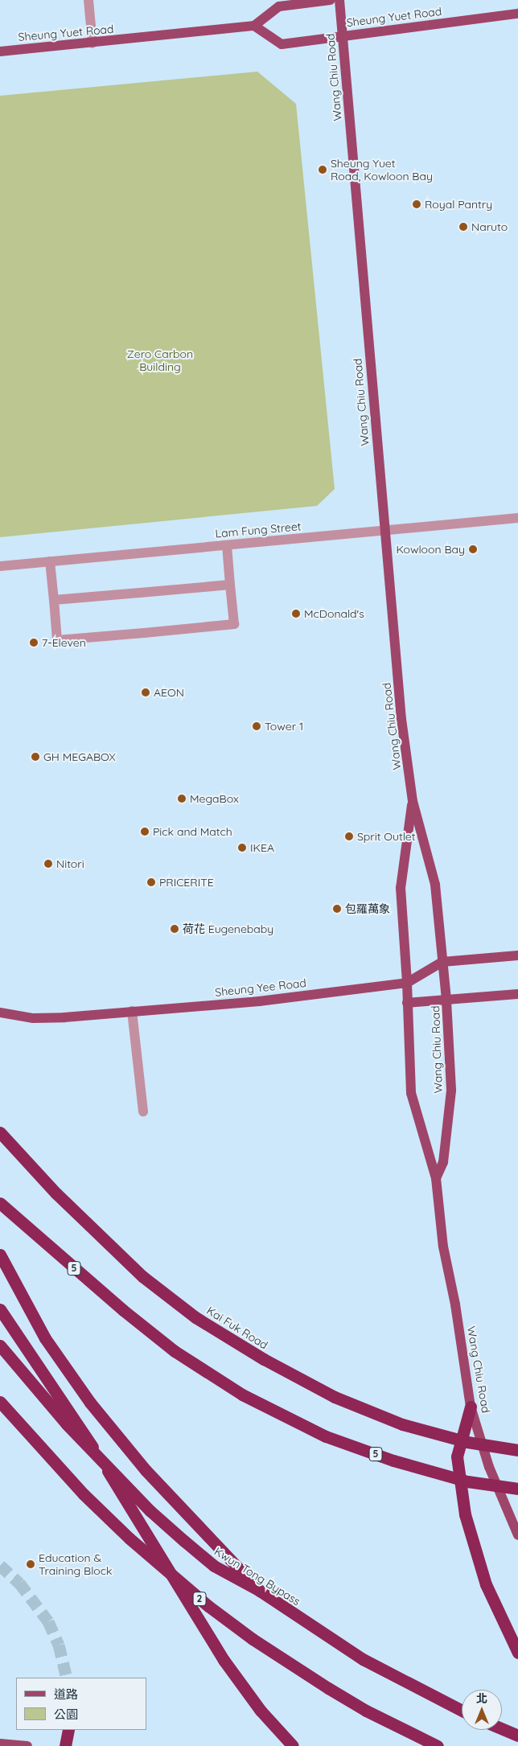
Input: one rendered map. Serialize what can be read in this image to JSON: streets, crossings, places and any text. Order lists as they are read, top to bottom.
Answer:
{
  "streets": {
    "highway": [
      "5",
      "Kai Fuk Road",
      "Kwun Tong Bypass",
      "2"
    ],
    "main road": ["Sheung Yuet Road", "Wang Chiu Road", "Sheung Yee Road"],
    "street": ["Lam Fung Street"]
  },
  "crossings": [
    ["Sheung Yuet Road", "Wang Chiu Road"],
    ["Wang Chiu Road", "Lam Fung Street"],
    ["Wang Chiu Road", "Sheung Yee Road"]
  ],
  "parks": ["Zero Carbon Building"],
  "places": [
    "Sheung Yuet Road, Kowloon Bay",
    "Royal Pantry",
    "Naruto",
    "Kowloon Bay",
    "McDonald's",
    "7-Eleven",
    "AEON",
    "Tower 1",
    "GH MEGABOX",
    "MegaBox",
    "Pick and Match",
    "Sprit Outlet",
    "IKEA",
    "Nitori",
    "PRICERITE",
    "包羅萬象",
    "荷花 Eugenebaby",
    "Education & Training Block"
  ],
  "legend": ["道路", "公園"],
  "north": "top"
}
